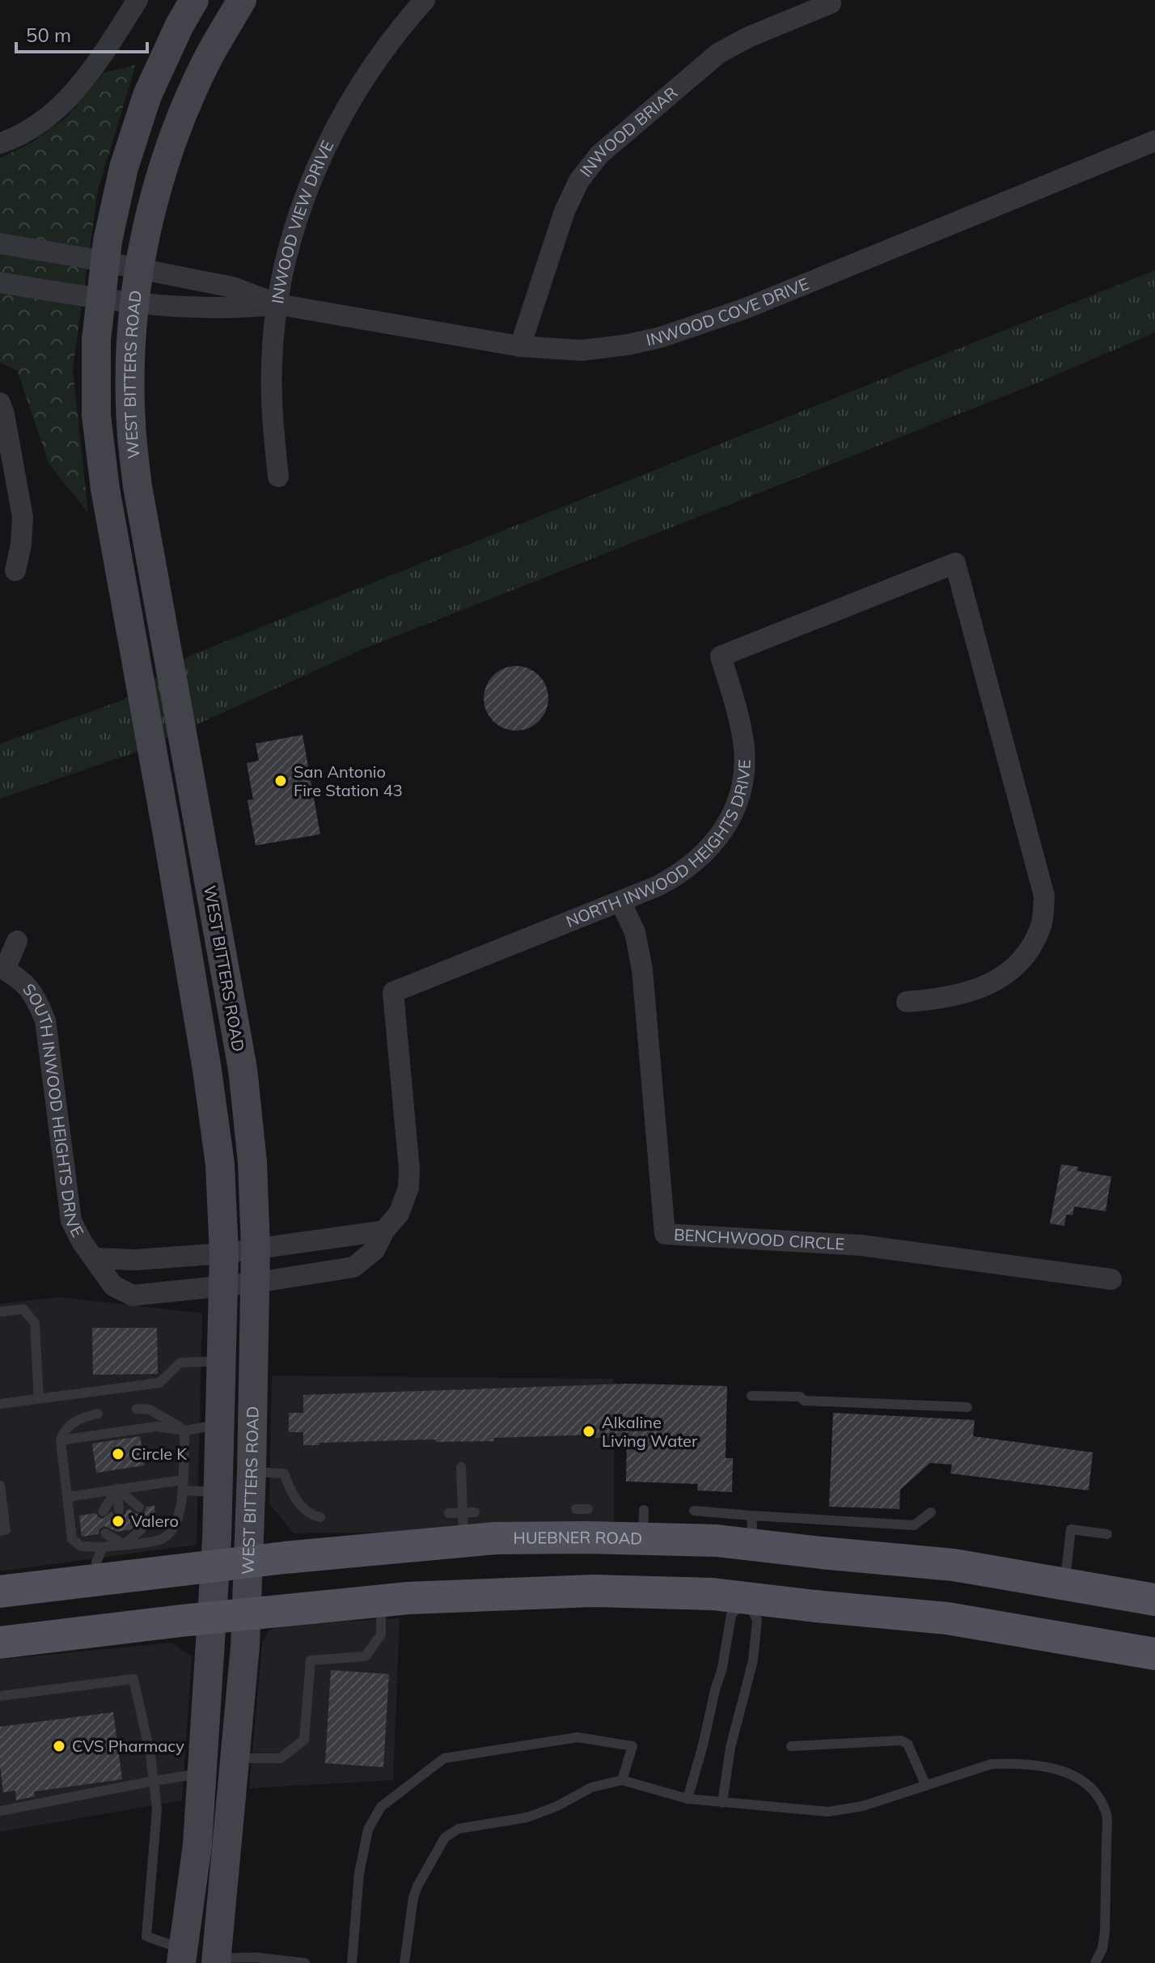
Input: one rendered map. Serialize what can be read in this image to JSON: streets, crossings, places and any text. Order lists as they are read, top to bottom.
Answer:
{
  "streets": {
    "main road": ["WEST BITTERS ROAD", "HUEBNER ROAD"],
    "street": [
      "INWOOD BRIAR",
      "INWOOD VIEW DRIVE",
      "INWOOD COVE DRIVE",
      "NORTH INWOOD HEIGHTS DRIVE",
      "SOUTH INWOOD HEIGHTS DRIVE",
      "BENCHWOOD CIRCLE"
    ]
  },
  "crossings": [
    ["INWOOD BRIAR", "INWOOD COVE DRIVE"],
    ["INWOOD VIEW DRIVE", "INWOOD COVE DRIVE"],
    ["INWOOD COVE DRIVE", "WEST BITTERS ROAD"],
    ["WEST BITTERS ROAD", "NORTH INWOOD HEIGHTS DRIVE"],
    ["WEST BITTERS ROAD", "SOUTH INWOOD HEIGHTS DRIVE"],
    ["WEST BITTERS ROAD", "HUEBNER ROAD"],
    ["NORTH INWOOD HEIGHTS DRIVE", "SOUTH INWOOD HEIGHTS DRIVE"],
    ["NORTH INWOOD HEIGHTS DRIVE", "BENCHWOOD CIRCLE"]
  ],
  "places": [
    "San Antonio Fire Station 43",
    "Alkaline Living Water",
    "Circle K",
    "Valero",
    "CVS Pharmacy"
  ],
  "scale_bar": "50 m"
}
